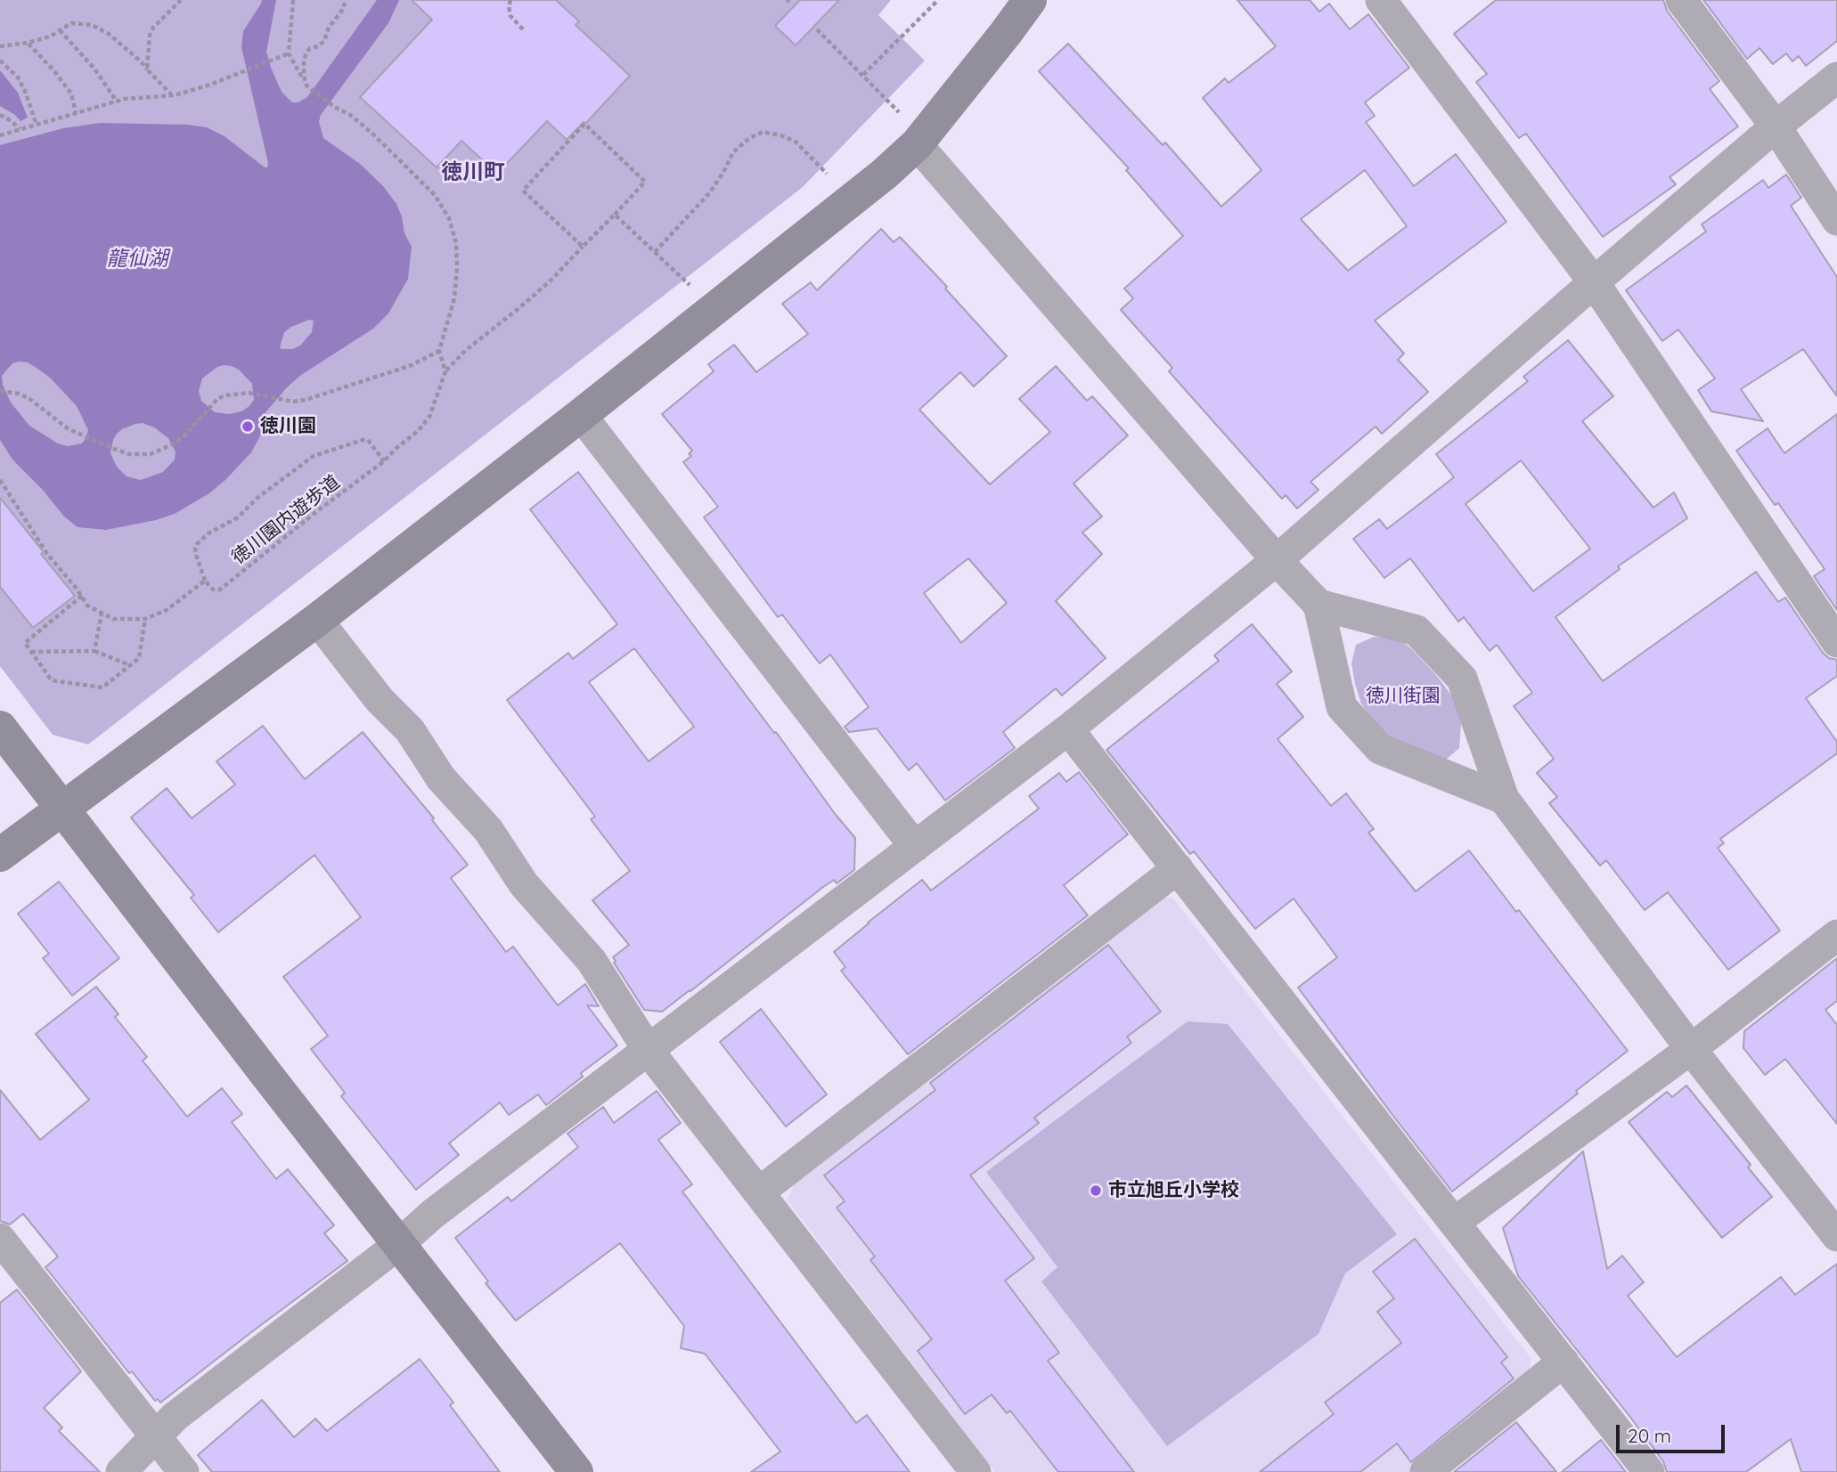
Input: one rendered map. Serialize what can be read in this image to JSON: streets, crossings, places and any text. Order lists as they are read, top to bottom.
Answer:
{
  "streets": {
    "path": ["徳川園内遊歩道"]
  },
  "districts": ["徳川町"],
  "water": ["龍仙湖"],
  "parks": ["徳川街園"],
  "places": ["徳川園", "市立旭丘小学校"],
  "scale_bar": "20 m"
}
